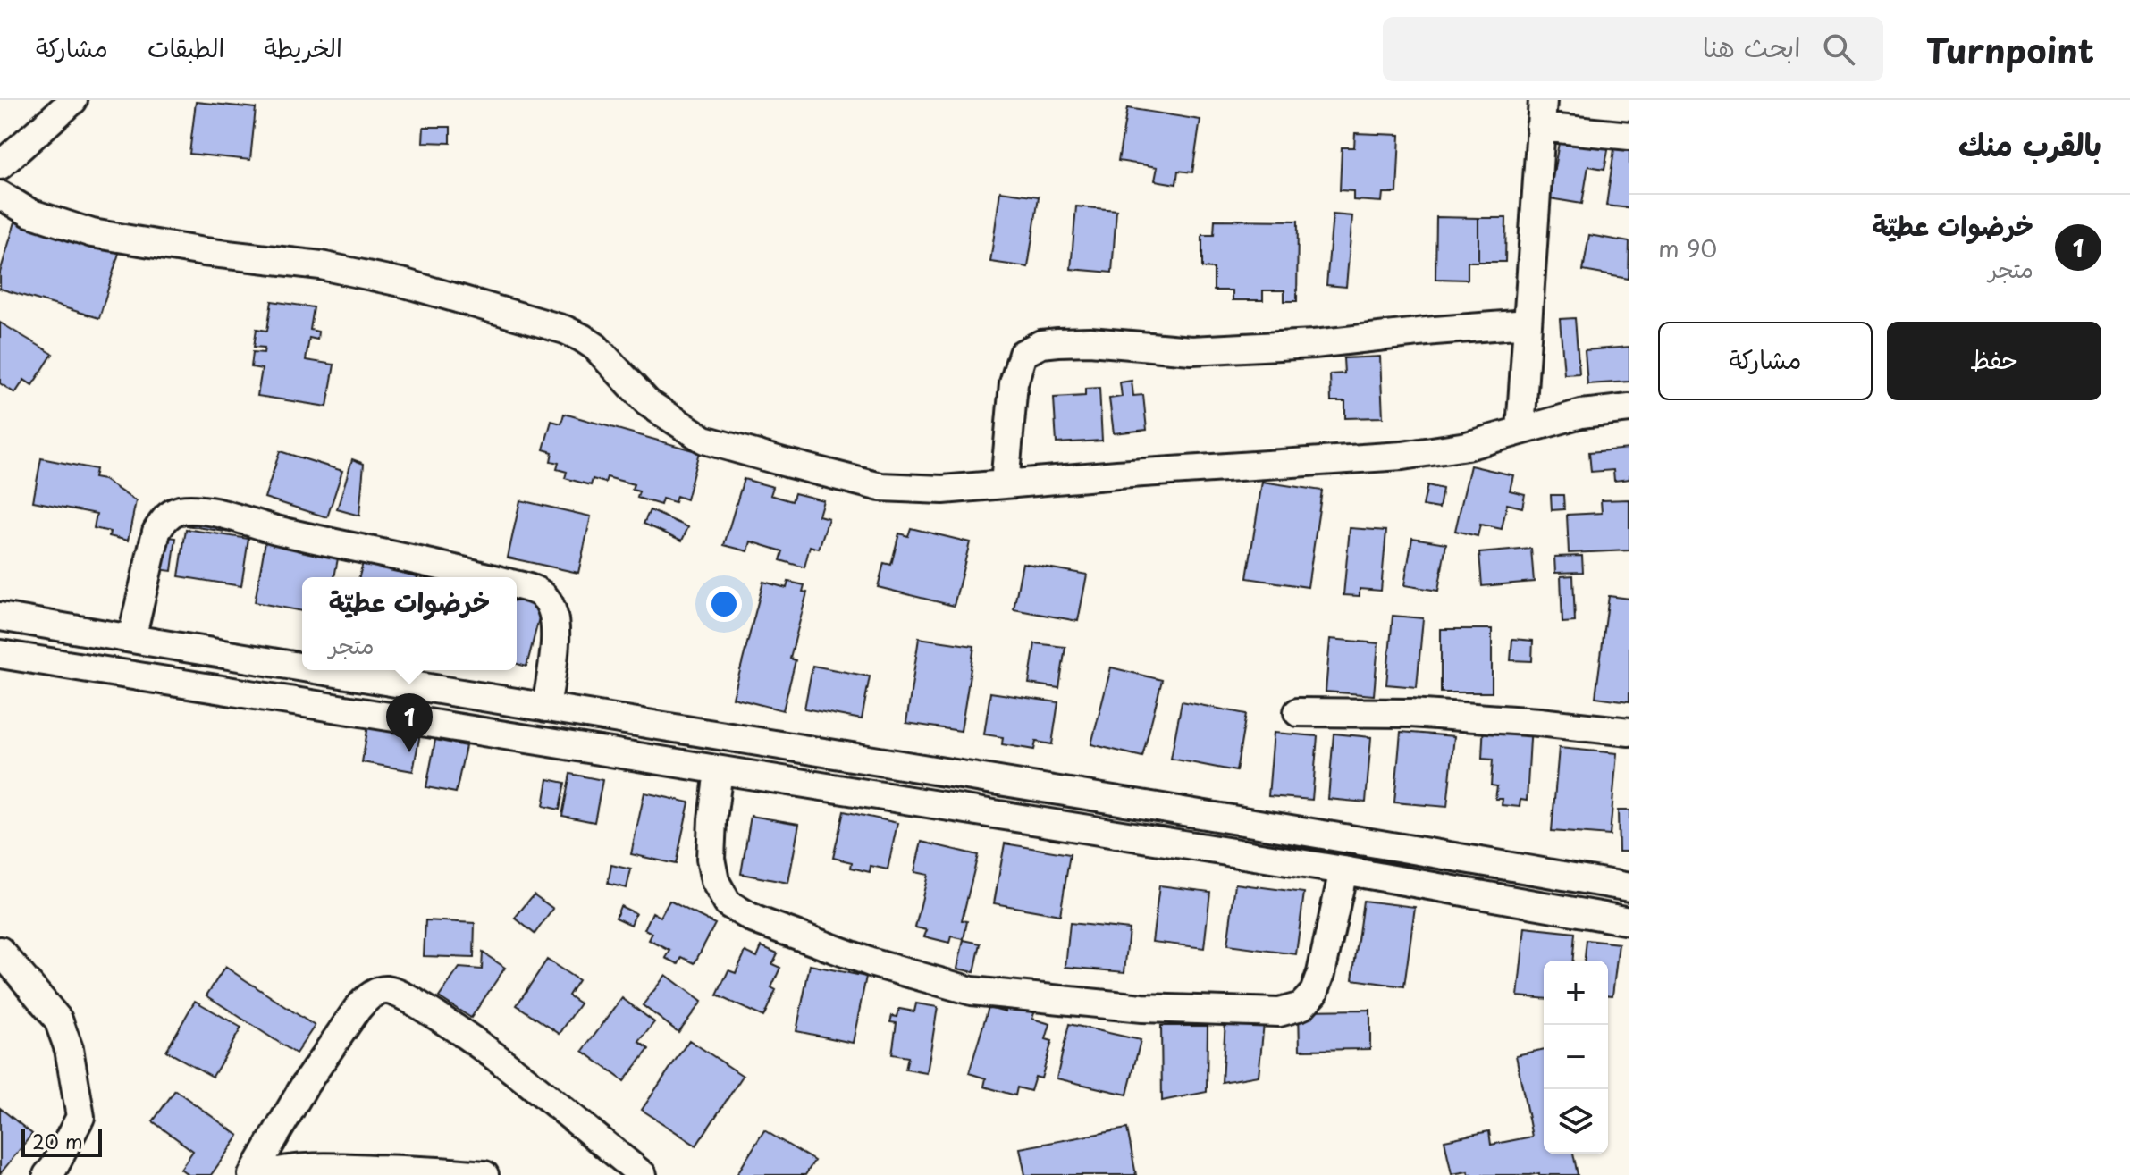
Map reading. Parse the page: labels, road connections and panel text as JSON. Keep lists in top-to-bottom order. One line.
{"scale_bar":"20 m","page":{"header":"Turnpoint","search":"ابحث هنا","nav":["الخريطة","الطبقات","مشاركة"],"heading":"بالقرب منك","list":[{"mark":"1","name":"خرضوات عطيّة","note":"متجر","value":"90 m"}],"buttons":["حفظ","مشاركة"],"popup":["خرضوات عطيّة","متجر"],"pins":"1","map_buttons":["+","−"],"scale":"20 m"}}
